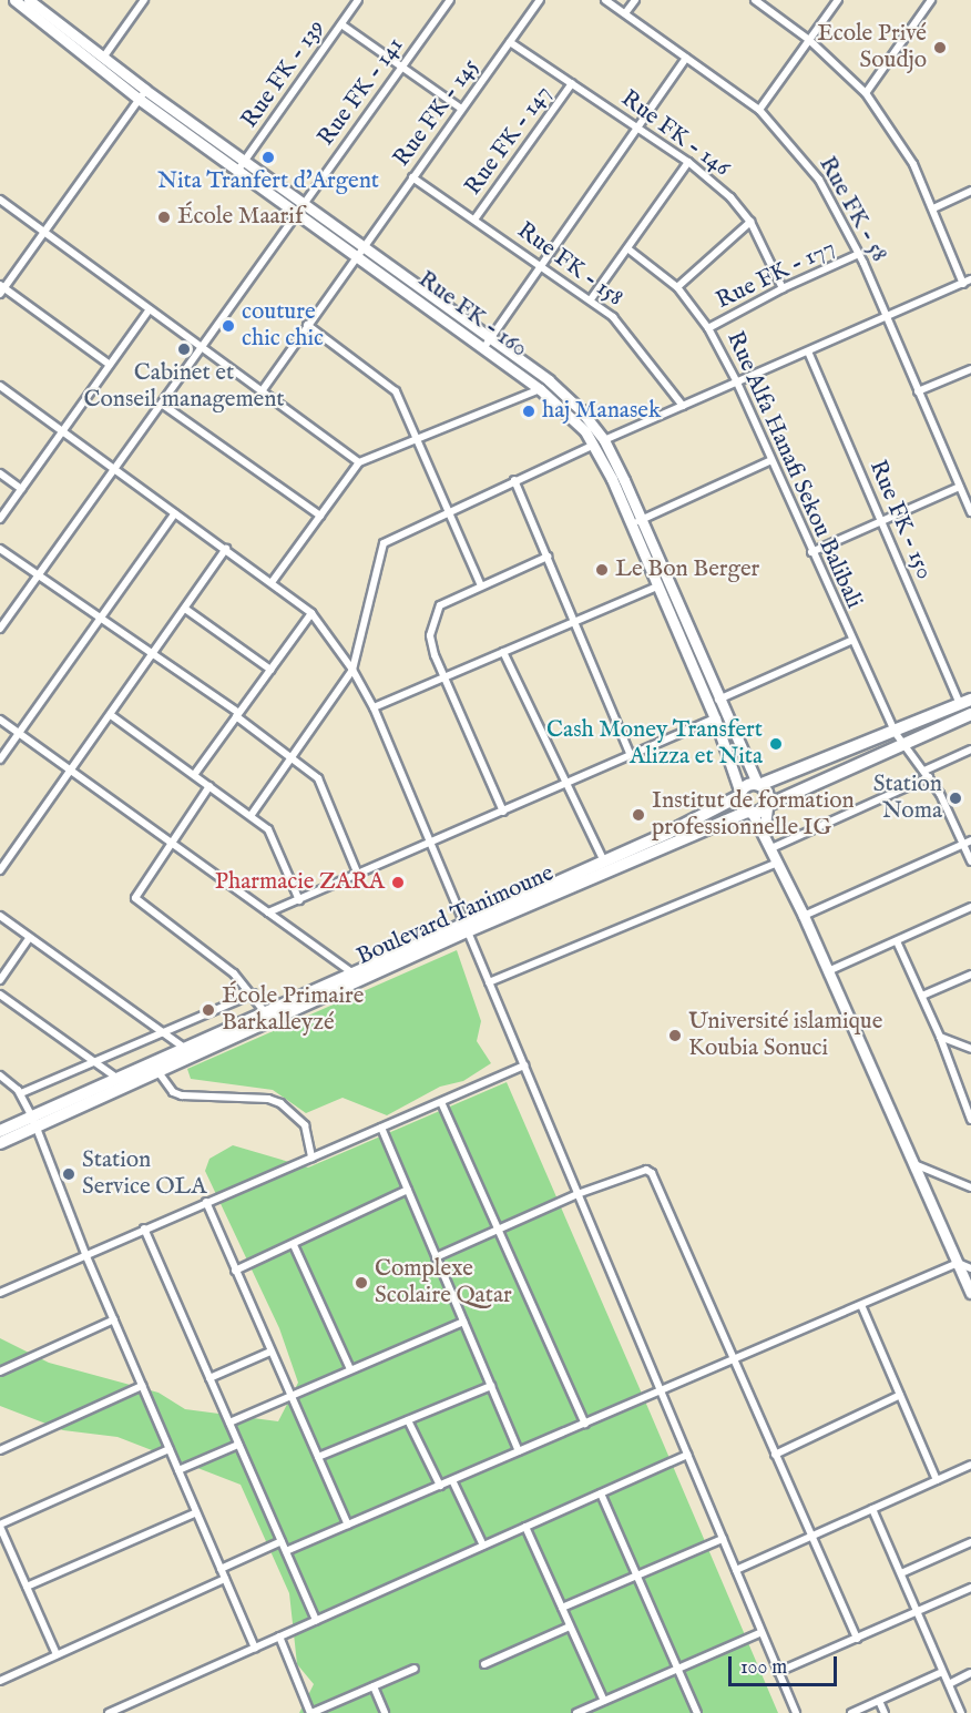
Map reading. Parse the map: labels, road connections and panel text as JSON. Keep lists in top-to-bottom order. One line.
{"streets":{"main road":["Rue FK - 160","Boulevard Tanimoune"],"street":["Rue FK - 139","Rue FK - 141","Rue FK - 145","Rue FK - 146","Rue FK - 147","Rue FK - 58","Rue FK - 158","Rue FK - 177","Rue Alfa Hanafi Sekou Balibali","Rue FK - 150"]},"crossings":[["Rue FK - 139","Rue FK - 160"],["Rue FK - 141","Rue FK - 160"],["Rue FK - 145","Rue FK - 146"],["Rue FK - 145","Rue FK - 158"],["Rue FK - 145","Rue FK - 160"],["Rue FK - 146","Rue FK - 147"],["Rue FK - 146","Rue FK - 177"],["Rue FK - 147","Rue FK - 158"],["Rue FK - 58","Rue FK - 177"],["Rue FK - 177","Rue Alfa Hanafi Sekou Balibali"],["Rue FK - 160","Boulevard Tanimoune"]],"places":["Ecole Privé Soudjo","Nita Tranfert d'Argent","École Maarif","couture chic chic","Cabinet et Conseil management","haj Manasek","Le Bon Berger","Cash Money Transfert Alizza et Nita","Station Noma","Institut de formation professionnelle IG","Pharmacie ZARA","École Primaire Barkalleyzé","Université islamique Koubia Sonuci","Station Service OLA","Complexe Scolaire Qatar"],"scale_bar":"100 m"}
